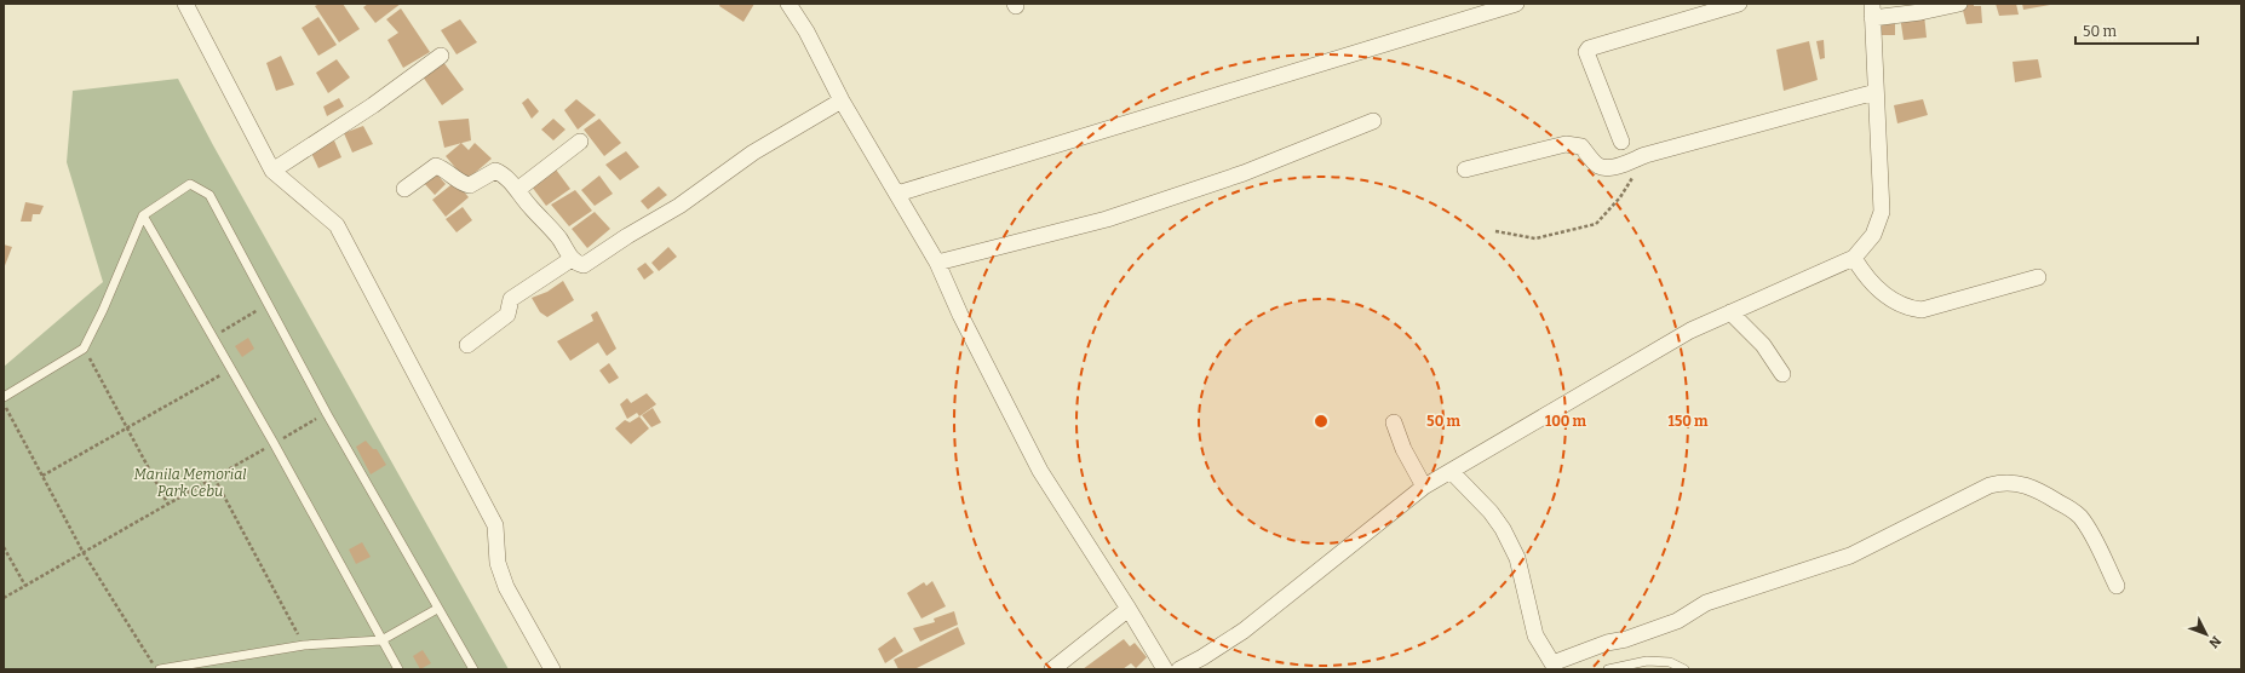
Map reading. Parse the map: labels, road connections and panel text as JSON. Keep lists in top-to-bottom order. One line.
{"parks":["Manila Memorial Park Cebu"],"scale_bar":"50 m","north":"bottom right","rings":["50 m","100 m","150 m"]}
